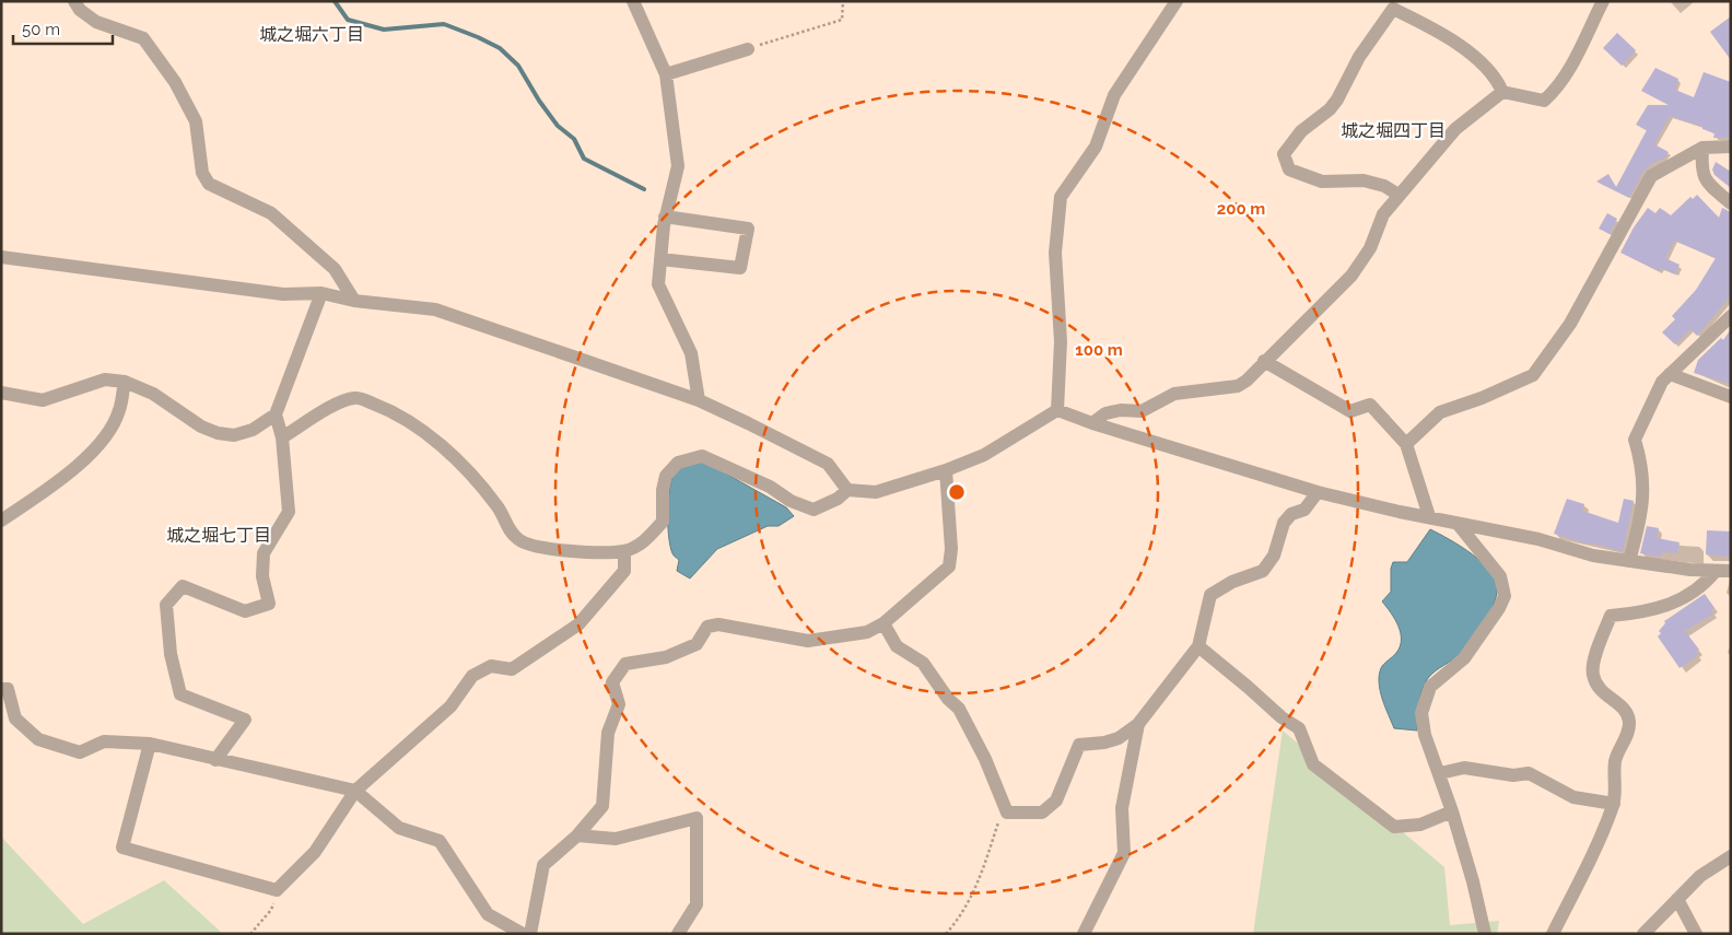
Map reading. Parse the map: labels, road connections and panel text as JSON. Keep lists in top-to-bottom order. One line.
{"districts":["城之堀六丁目","城之堀四丁目","城之堀七丁目"],"scale_bar":"50 m","rings":["200 m","100 m"]}
